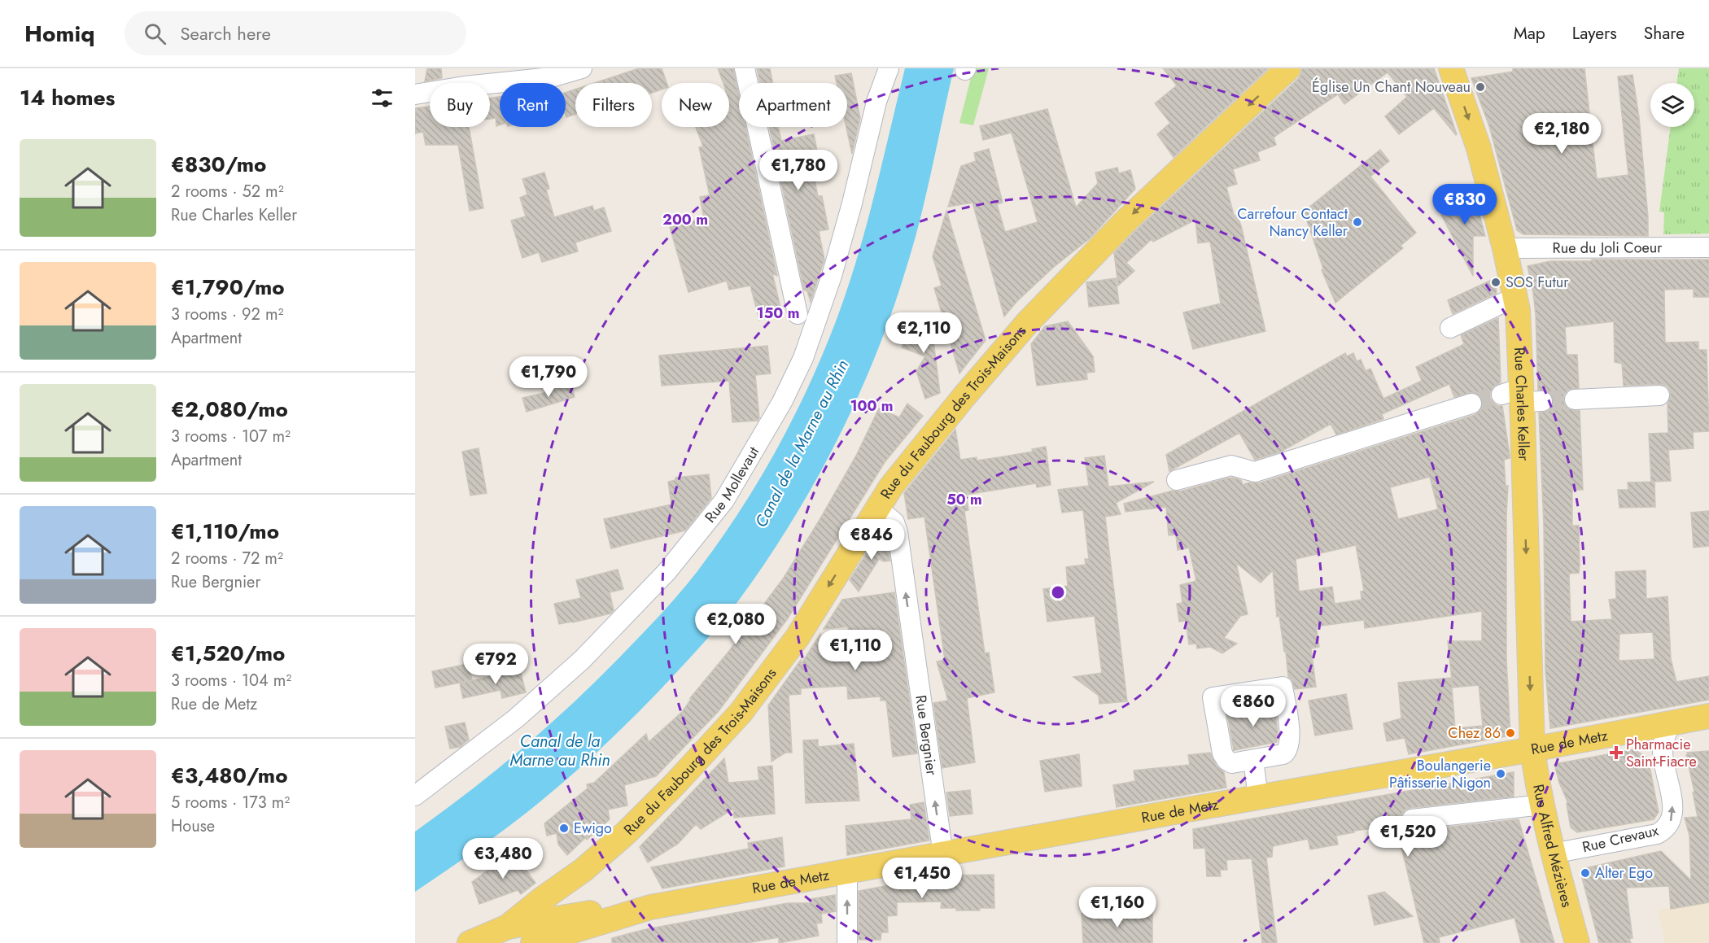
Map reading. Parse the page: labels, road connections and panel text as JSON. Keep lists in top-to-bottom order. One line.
{"streets":{"main road":["Rue Charles Keller","Rue du Faubourg des Trois-Maisons","Rue de Metz","Rue Alfred Mézières"],"street":["Rue du Joli Coeur","Rue Mollevaut","Rue Bergnier","Rue Crevaux"]},"crossings":[["Rue du Joli Coeur","Rue Charles Keller"],["Rue Charles Keller","Rue de Metz"],["Rue Charles Keller","Rue Alfred Mézières"],["Rue du Faubourg des Trois-Maisons","Rue Bergnier"],["Rue du Faubourg des Trois-Maisons","Rue de Metz"],["Rue Bergnier","Rue de Metz"],["Rue de Metz","Rue Crevaux"],["Rue de Metz","Rue Alfred Mézières"],["Rue Crevaux","Rue Alfred Mézières"]],"one_way":["Rue Charles Keller","Rue du Faubourg des Trois-Maisons","Rue Bergnier"],"water":["Canal de la Marne au Rhin"],"places":{"other":["Église Un Chant Nouveau","Carrefour Contact Nancy Keller","SOS Futur","Chez 86","Boulangerie Pâtisserie Nigon","Ewigo","Alter Ego"],"health":["Pharmacie Saint-Fiacre"]},"page":{"header":"Homiq","search":"Search here","nav":["Map","Layers","Share"],"heading":"14 homes","chip":["Buy","Rent","Filters","New","Apartment"],"price":["€2,180","€1,780","€830","€2,110","€1,790","€846","€2,080","€1,110","€792","€860","€1,520","€3,480","€1,450","€1,160"],"list":[{"name":"€830/mo","note":"2 rooms · 52 m² · Rue Charles Keller"},{"name":"€1,790/mo","note":"3 rooms · 92 m² · Apartment"},{"name":"€2,080/mo","note":"3 rooms · 107 m² · Apartment"},{"name":"€1,110/mo","note":"2 rooms · 72 m² · Rue Bergnier"},{"name":"€1,520/mo","note":"3 rooms · 104 m² · Rue de Metz"},{"name":"€3,480/mo","note":"5 rooms · 173 m² · House"}]},"rings":["200 m","150 m","100 m","50 m"]}
